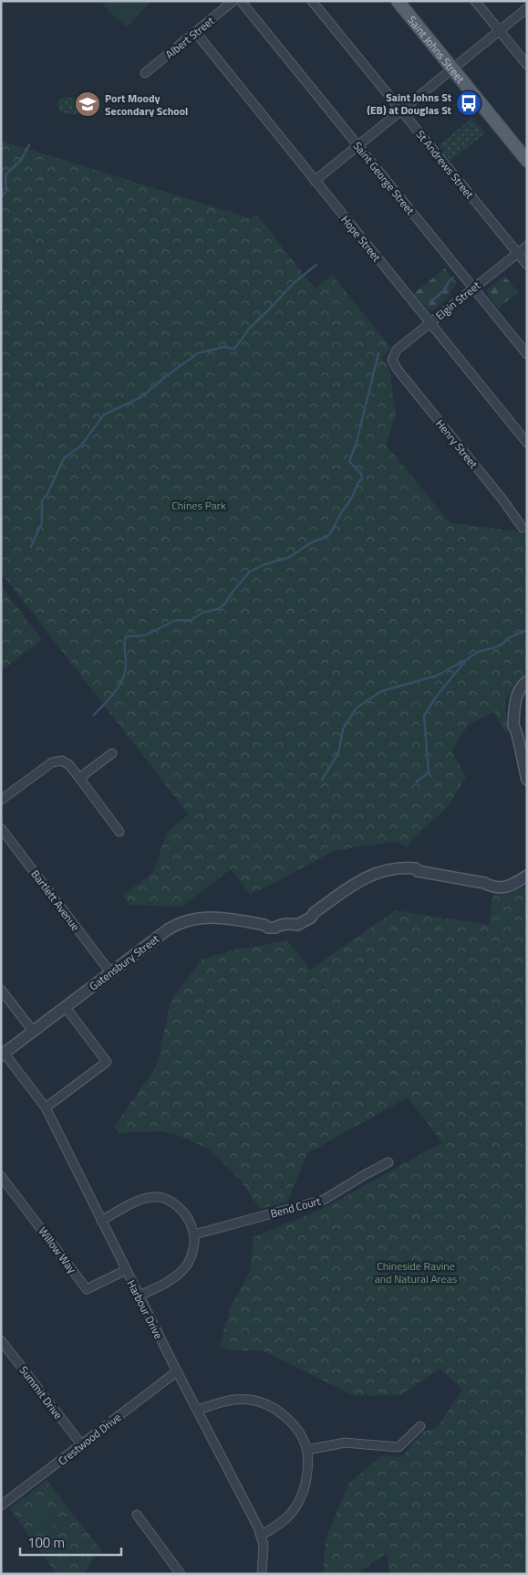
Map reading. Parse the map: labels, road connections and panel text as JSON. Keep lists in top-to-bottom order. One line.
{"streets":{"main road":["Saint Johns Street"],"street":["Albert Street","St Andrews Street","Saint George Street","Hope Street","Elgin Street","Henry Street","Bartlett Avenue","Gatensbury Street","Bend Court","Willow Way","Harbour Drive","Summit Drive","Crestwood Drive"]},"crossings":[["Albert Street","Hope Street"],["St Andrews Street","Elgin Street"],["Saint George Street","Elgin Street"],["Hope Street","Elgin Street"],["Elgin Street","Henry Street"],["Bartlett Avenue","Gatensbury Street"],["Gatensbury Street","Harbour Drive"],["Bend Court","Willow Way"],["Bend Court","Harbour Drive"],["Willow Way","Harbour Drive"],["Harbour Drive","Crestwood Drive"],["Summit Drive","Crestwood Drive"]],"parks":["Chines Park","Chineside Ravine and Natural Areas"],"places":{"bus stop":["Saint Johns St (EB) at Douglas St"],"school or university":["Port Moody Secondary School"]},"scale_bar":"100 m"}
